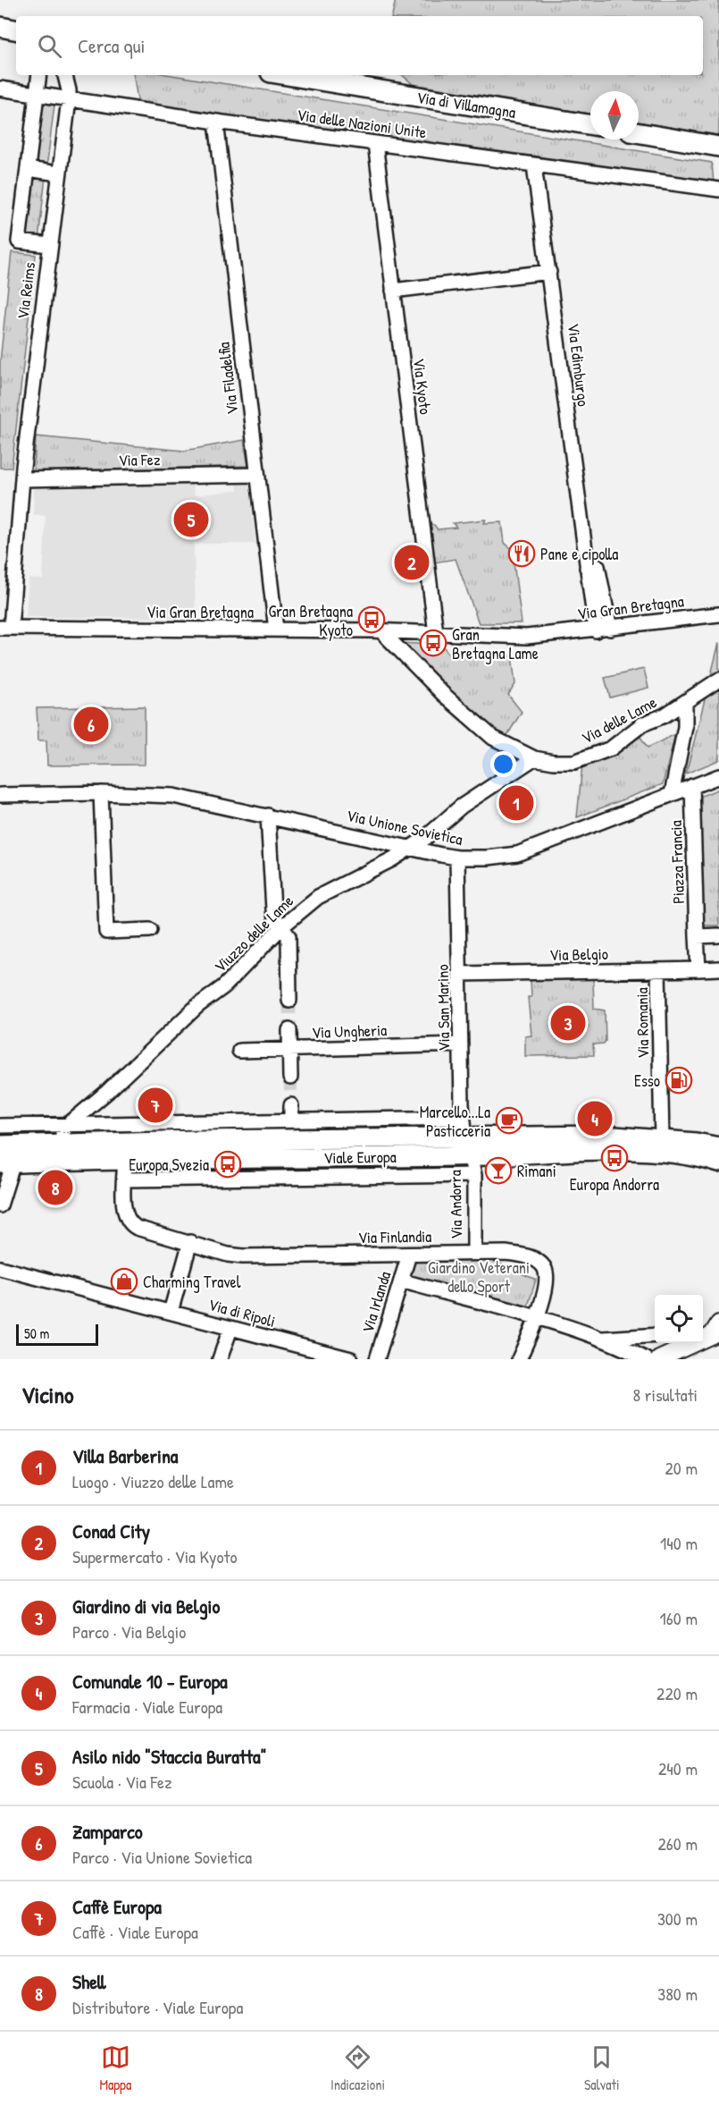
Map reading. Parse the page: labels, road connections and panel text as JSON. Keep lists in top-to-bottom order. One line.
{"streets":{"main road":["Via di Villamagna","Viale Europa"],"street":["Via delle Nazioni Unite","Via Reims","Via Edimburgo","Via Filadelfia","Via Kyoto","Via Fez","Via Gran Bretagna","Via delle Lame","Via Unione Sovietica","Piazza Francia","Viuzzo delle Lame","Via Belgio","Via San Marino","Via Romania","Via Ungheria","Via Andorra","Via Finlandia","Via Irlanda","Via di Ripoli"]},"crossings":[["Via delle Nazioni Unite","Via Reims"],["Via delle Nazioni Unite","Via Edimburgo"],["Via delle Nazioni Unite","Via Filadelfia"],["Via delle Nazioni Unite","Via Kyoto"],["Via Reims","Via Fez"],["Via Reims","Via Gran Bretagna"],["Via Edimburgo","Via Gran Bretagna"],["Via Filadelfia","Via Fez"],["Via Filadelfia","Via Gran Bretagna"],["Via Kyoto","Via Gran Bretagna"],["Via Gran Bretagna","Via delle Lame"],["Via delle Lame","Viuzzo delle Lame"],["Via Unione Sovietica","Piazza Francia"],["Via Unione Sovietica","Viuzzo delle Lame"],["Via Unione Sovietica","Via San Marino"],["Piazza Francia","Via Belgio"],["Via Belgio","Via San Marino"],["Via Belgio","Via Romania"],["Via San Marino","Via Ungheria"],["Via San Marino","Viale Europa"],["Via San Marino","Via Andorra"],["Via Romania","Viale Europa"],["Viale Europa","Via Andorra"],["Viale Europa","Via Finlandia"],["Via Andorra","Via Finlandia"],["Via Finlandia","Via Irlanda"]],"parks":["Giardino Veterani dello Sport"],"places":{"restaurant":["Pane e cipolla"],"bus stop":["Gran Bretagna Kyoto","Gran Bretagna Lame","Europa Andorra","Europa Svezia"],"fuel station":["Esso"],"cafe":["Marcello...La Pasticceria"],"bar":["Rimani"],"shop":["Charming Travel"]},"scale_bar":"50 m","north":"top","page":{"search":"Cerca qui","pins":["5","2","6","1","3","7","4","8"],"scale":"50 m","heading":["Vicino","8 risultati"],"list":[{"mark":"1","name":"Villa Barberina","note":"Luogo · Viuzzo delle Lame","value":"20 m"},{"mark":"2","name":"Conad City","note":"Supermercato · Via Kyoto","value":"140 m"},{"mark":"3","name":"Giardino di via Belgio","note":"Parco · Via Belgio","value":"160 m"},{"mark":"4","name":"Comunale 10 - Europa","note":"Farmacia · Viale Europa","value":"220 m"},{"mark":"5","name":"Asilo nido \"Staccia Buratta\"","note":"Scuola · Via Fez","value":"240 m"},{"mark":"6","name":"Zamparco","note":"Parco · Via Unione Sovietica","value":"260 m"},{"mark":"7","name":"Caffè Europa","note":"Caffè · Viale Europa","value":"300 m"},{"mark":"8","name":"Shell","note":"Distributore · Viale Europa","value":"380 m"}],"nav":["Mappa","Indicazioni","Salvati"]}}
